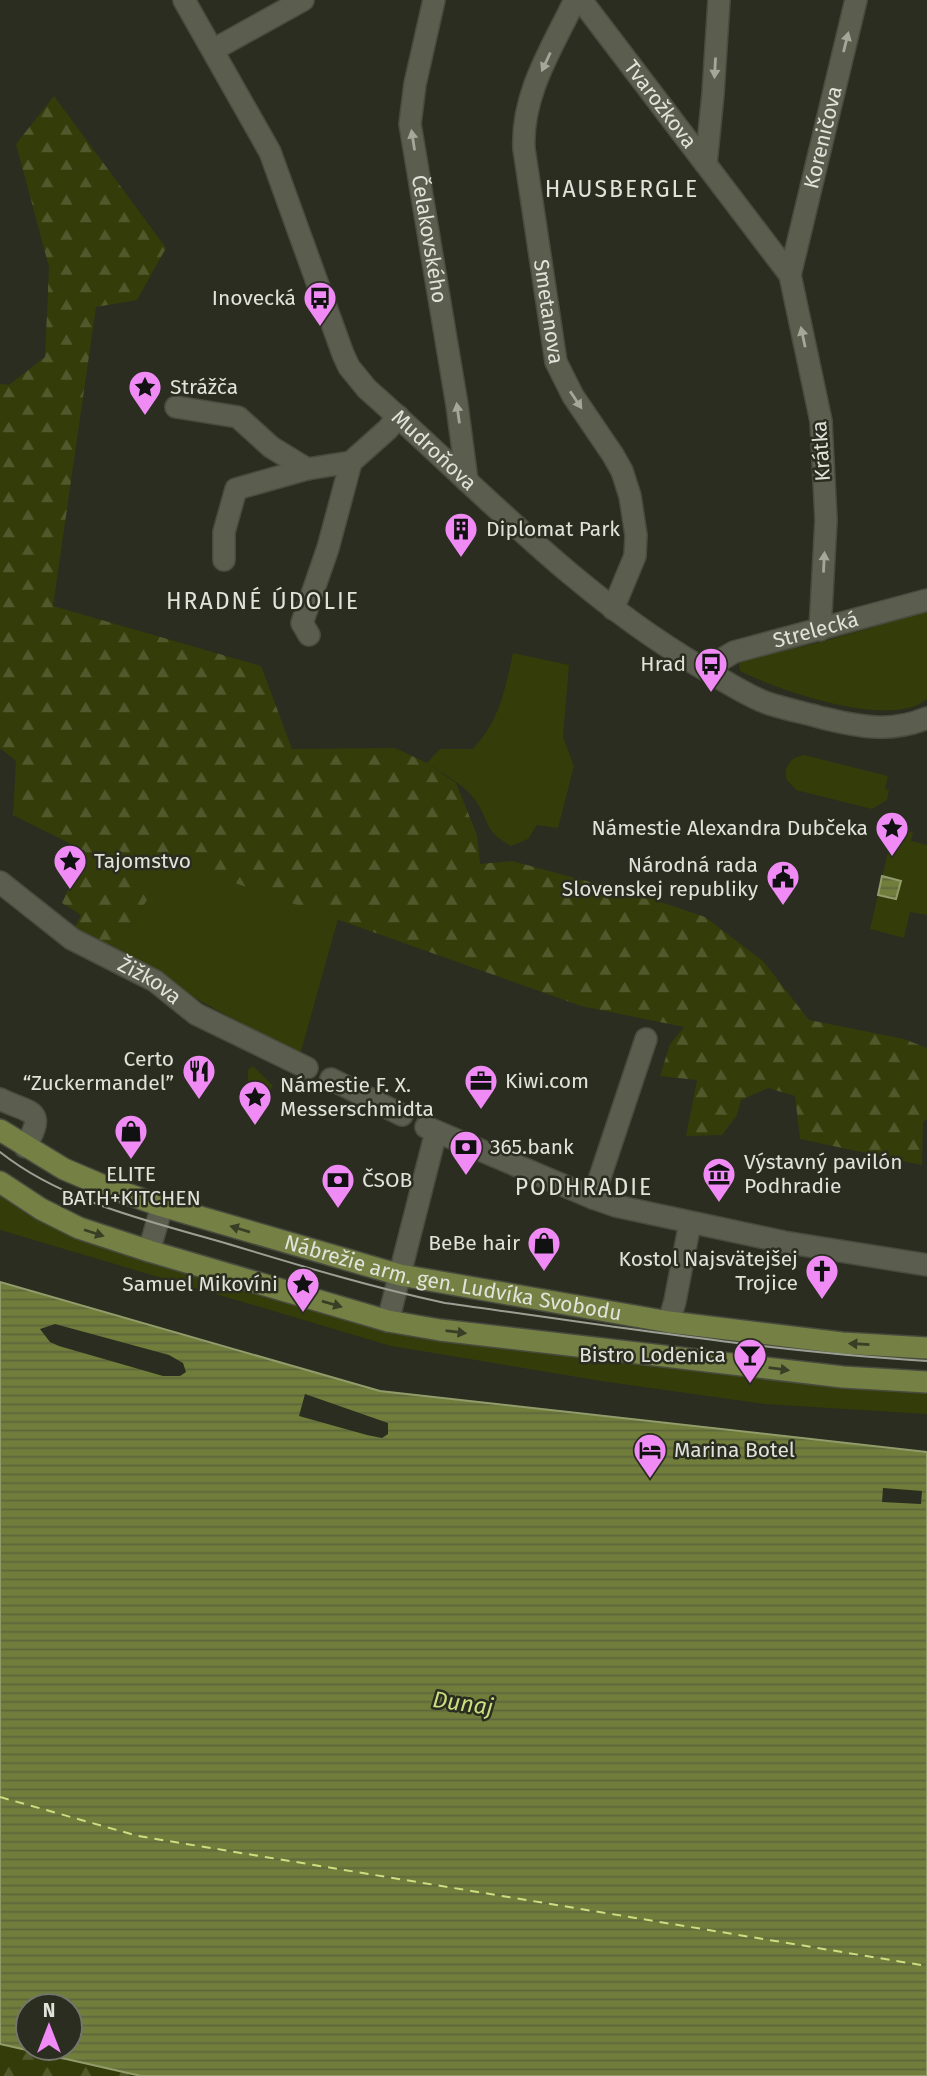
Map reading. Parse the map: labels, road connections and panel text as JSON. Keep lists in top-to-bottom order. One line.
{"streets":{"main road":["Nábrežie arm. gen. Ludvíka Svobodu"],"street":["Tvarožkova","Koreničova","Čelakovského","Smetanova","Mudroňova","Krátka","Strelecká","Žižkova"]},"crossings":[["Tvarožkova","Koreničova"],["Tvarožkova","Krátka"],["Koreničova","Krátka"],["Čelakovského","Mudroňova"],["Smetanova","Mudroňova"],["Mudroňova","Strelecká"],["Krátka","Strelecká"]],"one_way":["Čelakovského","Smetanova","Krátka"],"districts":["HAUSBERGLE","HRADNÉ ÚDOLIE","PODHRADIE"],"water":["Dunaj"],"places":{"bus stop":["Inovecká","Hrad"],"place":["Strážča","Námestie Alexandra Dubčeka","Tajomstvo","Námestie F. X. Messerschmidta","Samuel Mikovíni"],"building":["Diplomat Park"],"public building":["Národná rada Slovenskej republiky"],"restaurant":["Certo “Zuckermandel”"],"office":["Kiwi.com"],"shop":["ELITE BATH+KITCHEN","BeBe hair"],"bank":["365.bank","ČSOB"],"museum":["Výstavný pavilón Podhradie"],"church":["Kostol Najsvätejšej Trojice"],"bar":["Bistro Lodenica"],"hotel":["Marina Botel"]},"north":"top"}
